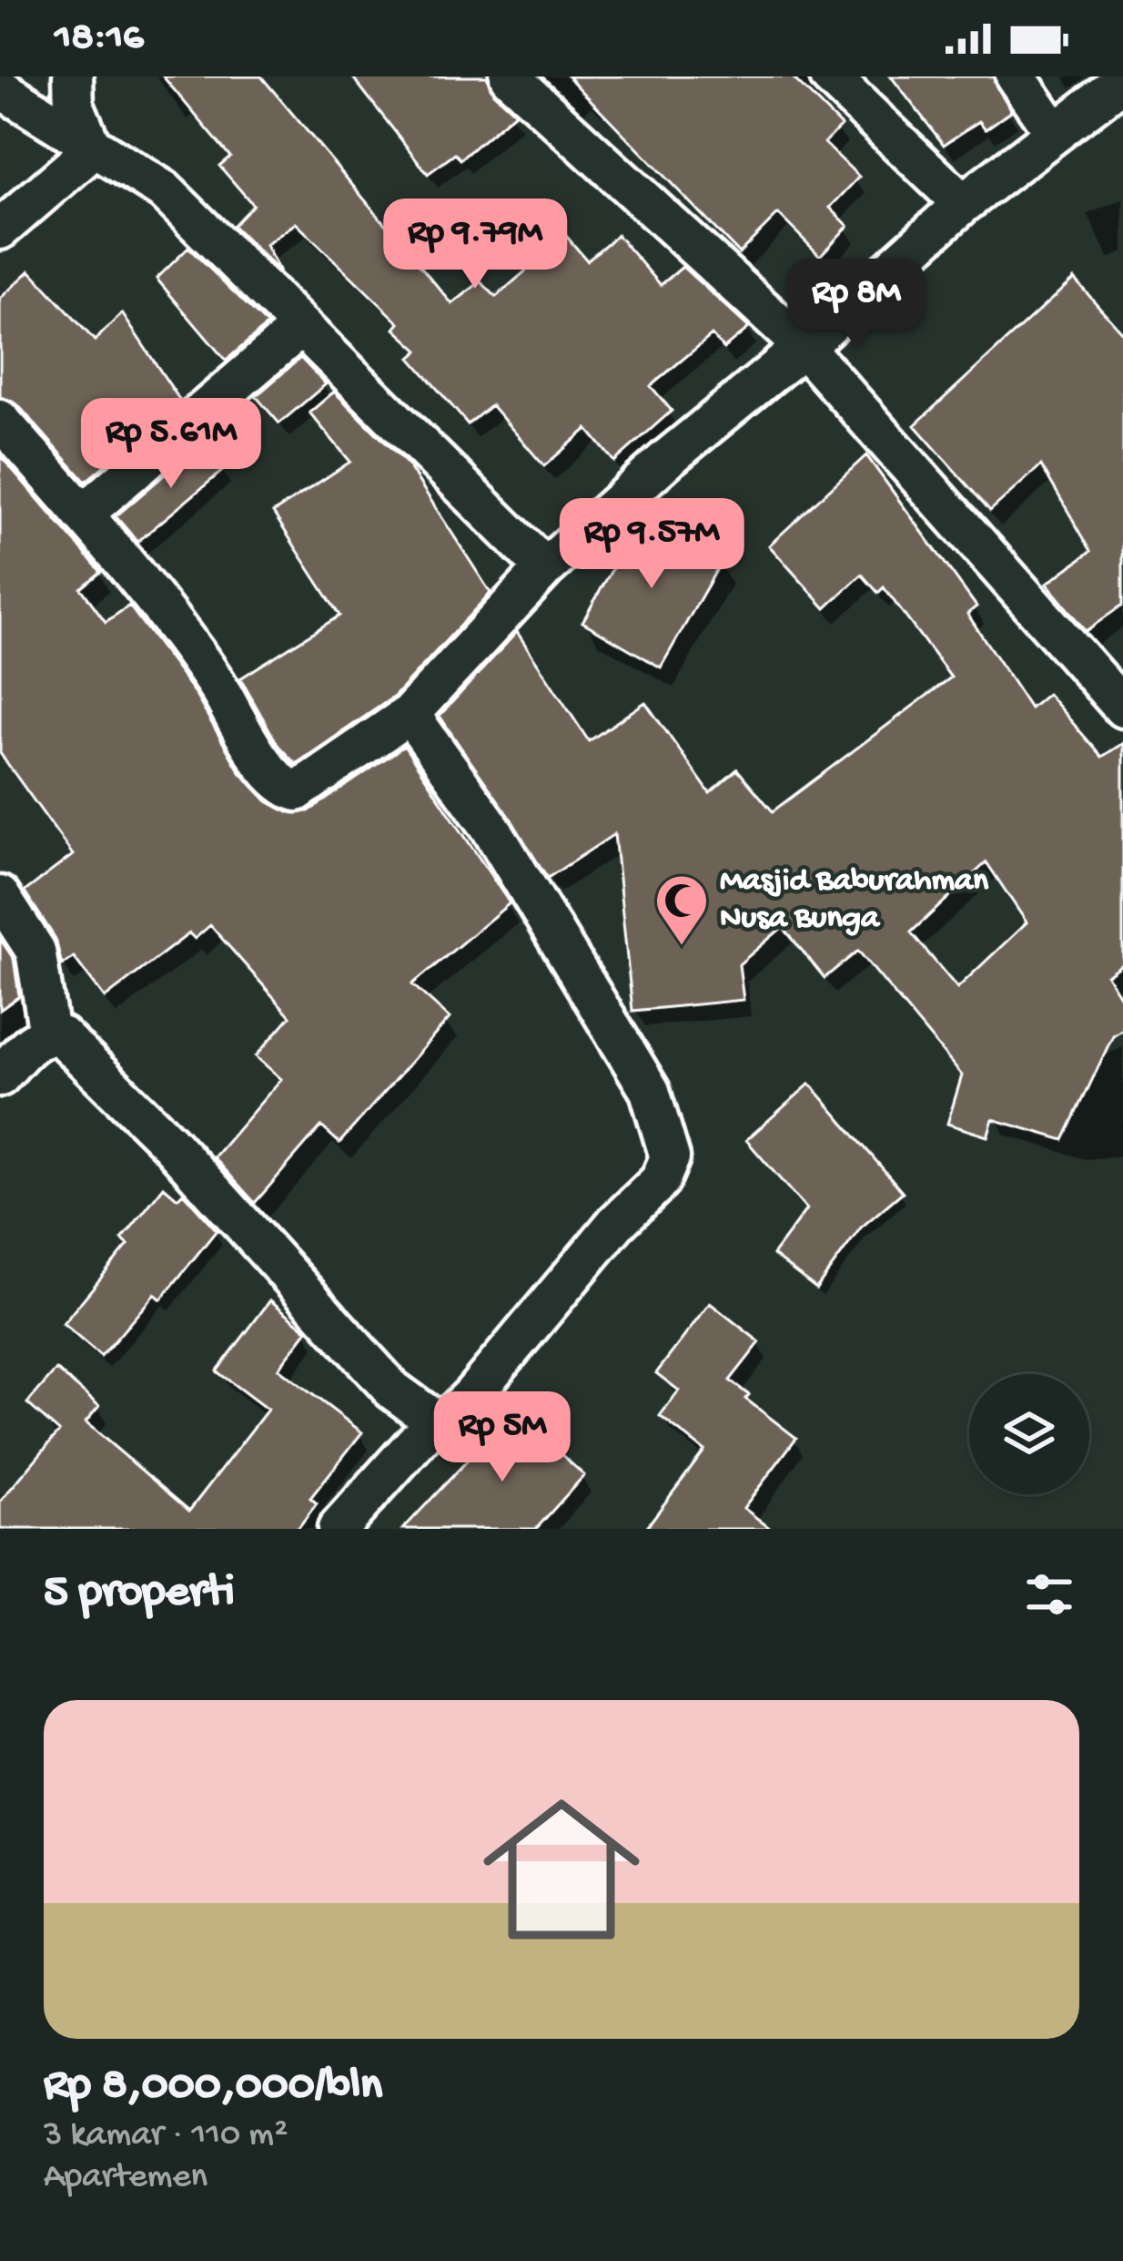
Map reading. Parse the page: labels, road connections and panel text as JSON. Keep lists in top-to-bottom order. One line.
{"places":{"mosque":["Masjid Baburahman Nusa Bunga"]},"page":{"status":"18:16","price":["Rp 9.79M","Rp 8M","Rp 5.61M","Rp 9.57M","Rp 5M"],"heading":"5 properti","list":[{"name":"Rp 8,000,000/bln","note":"3 kamar · 110 m² · Apartemen"}]}}
